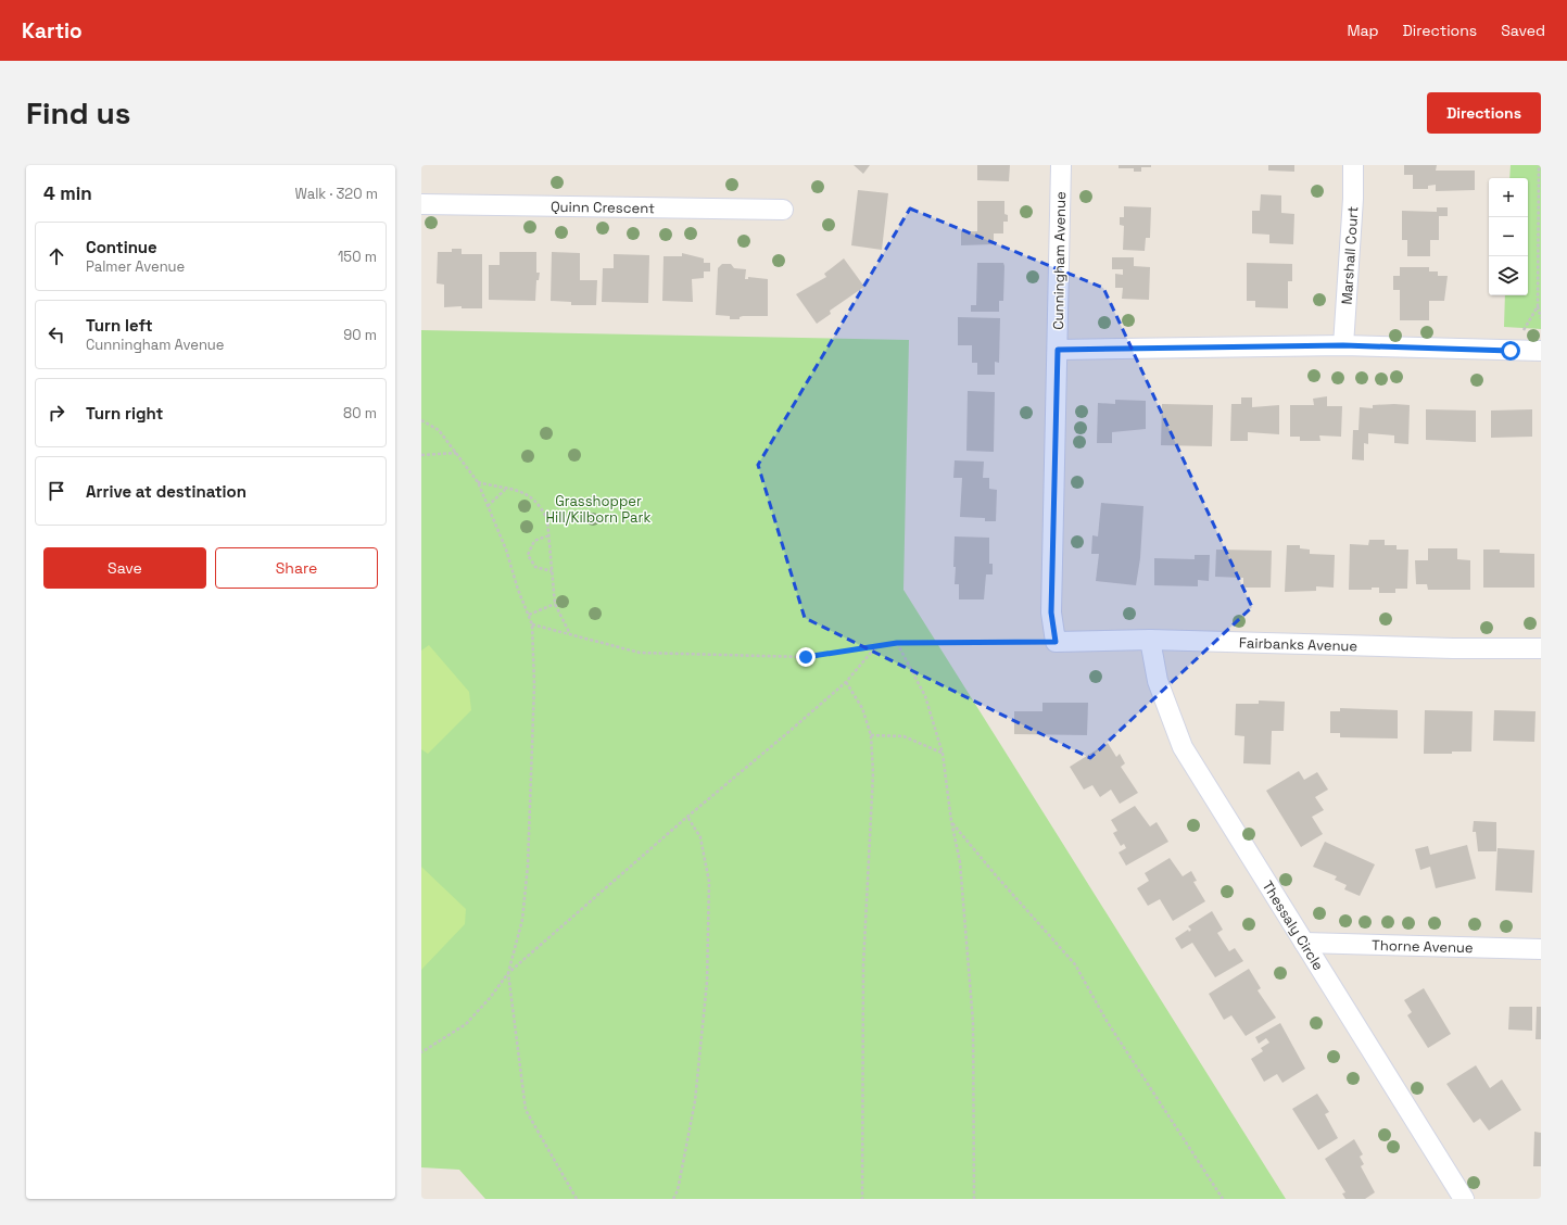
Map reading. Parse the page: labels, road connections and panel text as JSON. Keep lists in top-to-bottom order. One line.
{"streets":{"street":["Quinn Crescent","Marshall Court","Cunningham Avenue","Fairbanks Avenue","Thessaly Circle","Thorne Avenue"]},"crossings":[["Cunningham Avenue","Fairbanks Avenue"],["Fairbanks Avenue","Thessaly Circle"],["Thessaly Circle","Thorne Avenue"]],"parks":["Grasshopper Hill/Kilborn Park"],"page":{"header":"Kartio","nav":["Map","Directions","Saved"],"buttons":["Directions",["Save","Share"]],"title":"Find us","heading":["4 min","Walk · 320 m"],"map_buttons":["+","−"],"list":[["Continue","Palmer Avenue","150 m"],["Turn left","Cunningham Avenue","90 m"],["Turn right","80 m"],"Arrive at destination"]}}
